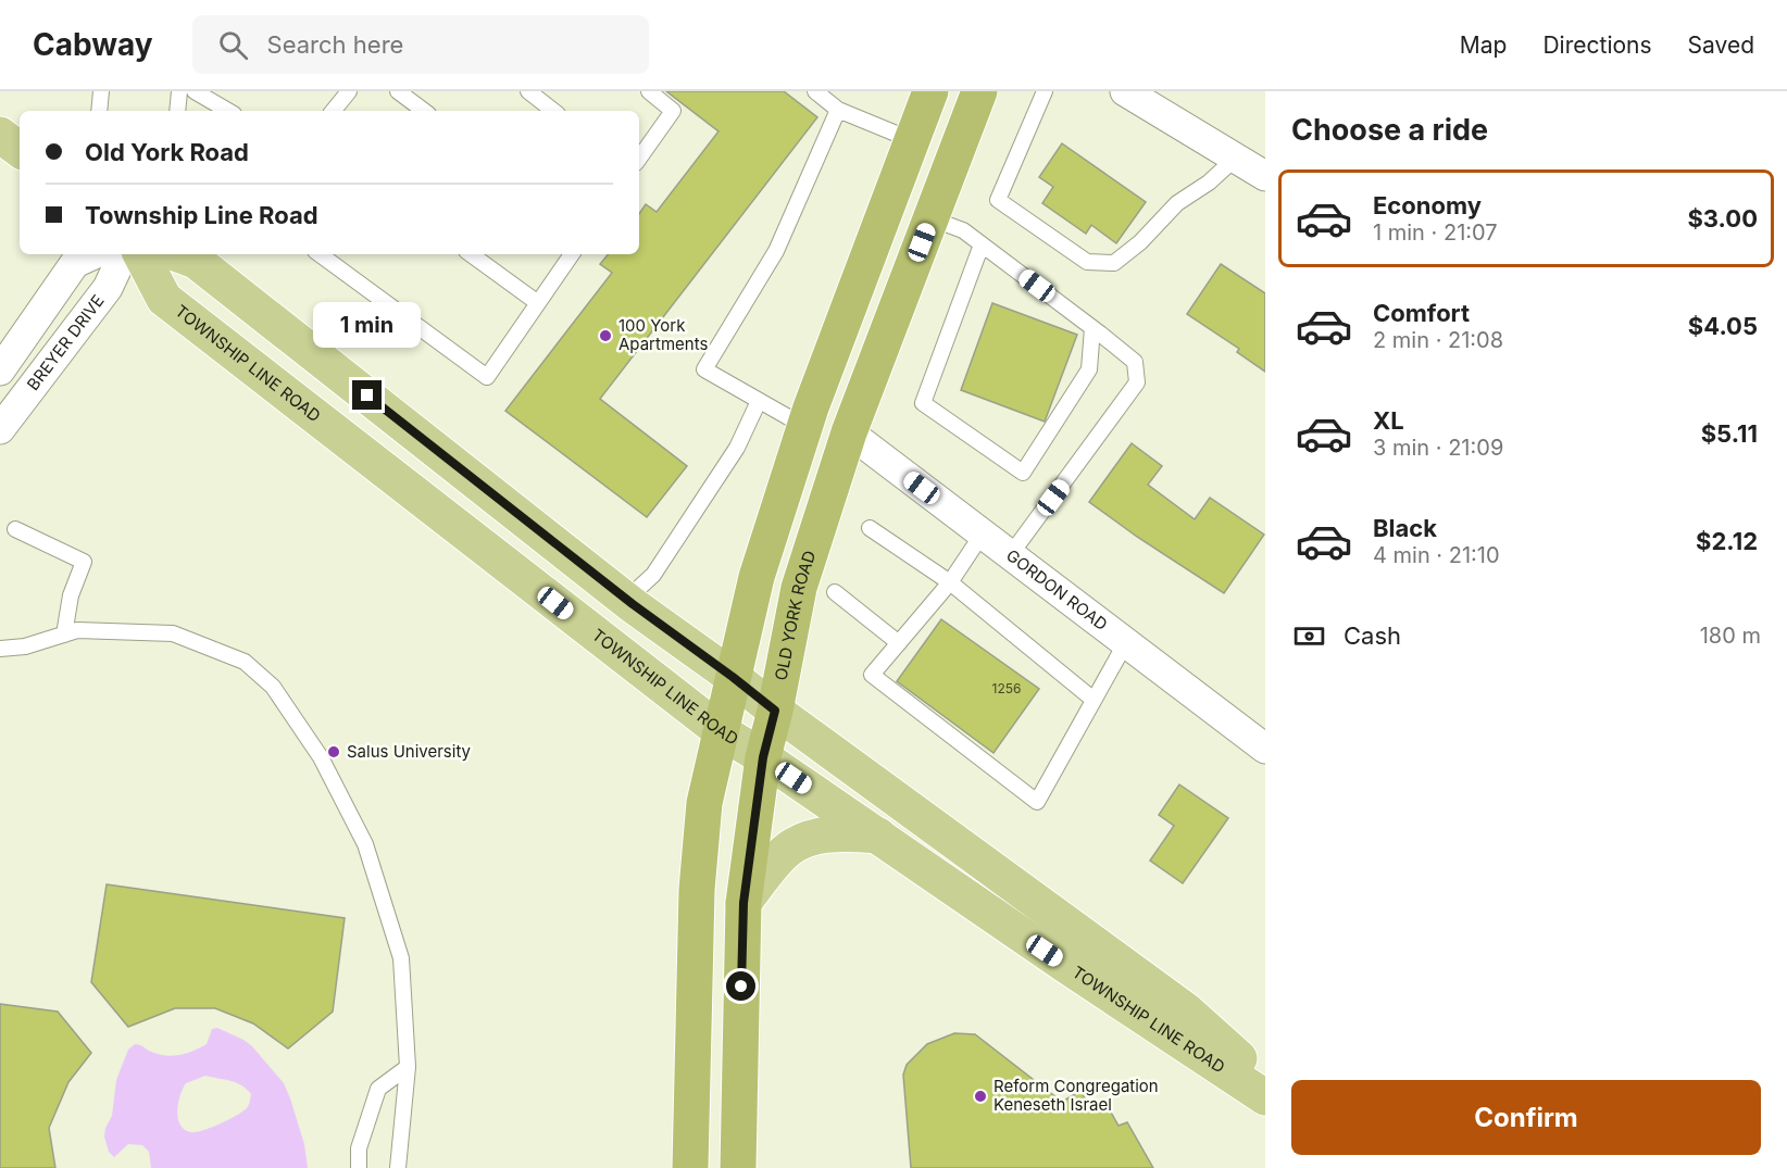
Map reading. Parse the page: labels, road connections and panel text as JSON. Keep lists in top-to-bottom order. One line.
{"streets":{"highway":["OLD YORK ROAD"],"main road":["TOWNSHIP LINE ROAD"],"street":["BREYER DRIVE","GORDON ROAD"]},"crossings":[["TOWNSHIP LINE ROAD","OLD YORK ROAD"],["GORDON ROAD","OLD YORK ROAD"]],"places":["100 York Apartments","Salus University","Reform Congregation Keneseth Israel"],"house_numbers":["1256"],"page":{"header":"Cabway","search":"Search here","nav":["Map","Directions","Saved"],"heading":"Choose a ride","banner":["Old York Road","Township Line Road"],"list":[{"name":"Economy","note":"1 min · 21:07","value":"$3.00"},{"name":"Comfort","note":"2 min · 21:08","value":"$4.05"},{"name":"XL","note":"3 min · 21:09","value":"$5.11"},{"name":"Black","note":"4 min · 21:10","value":"$2.12"}],"bubble":"1 min","pay":["Cash","180 m"],"buttons":"Confirm"}}
